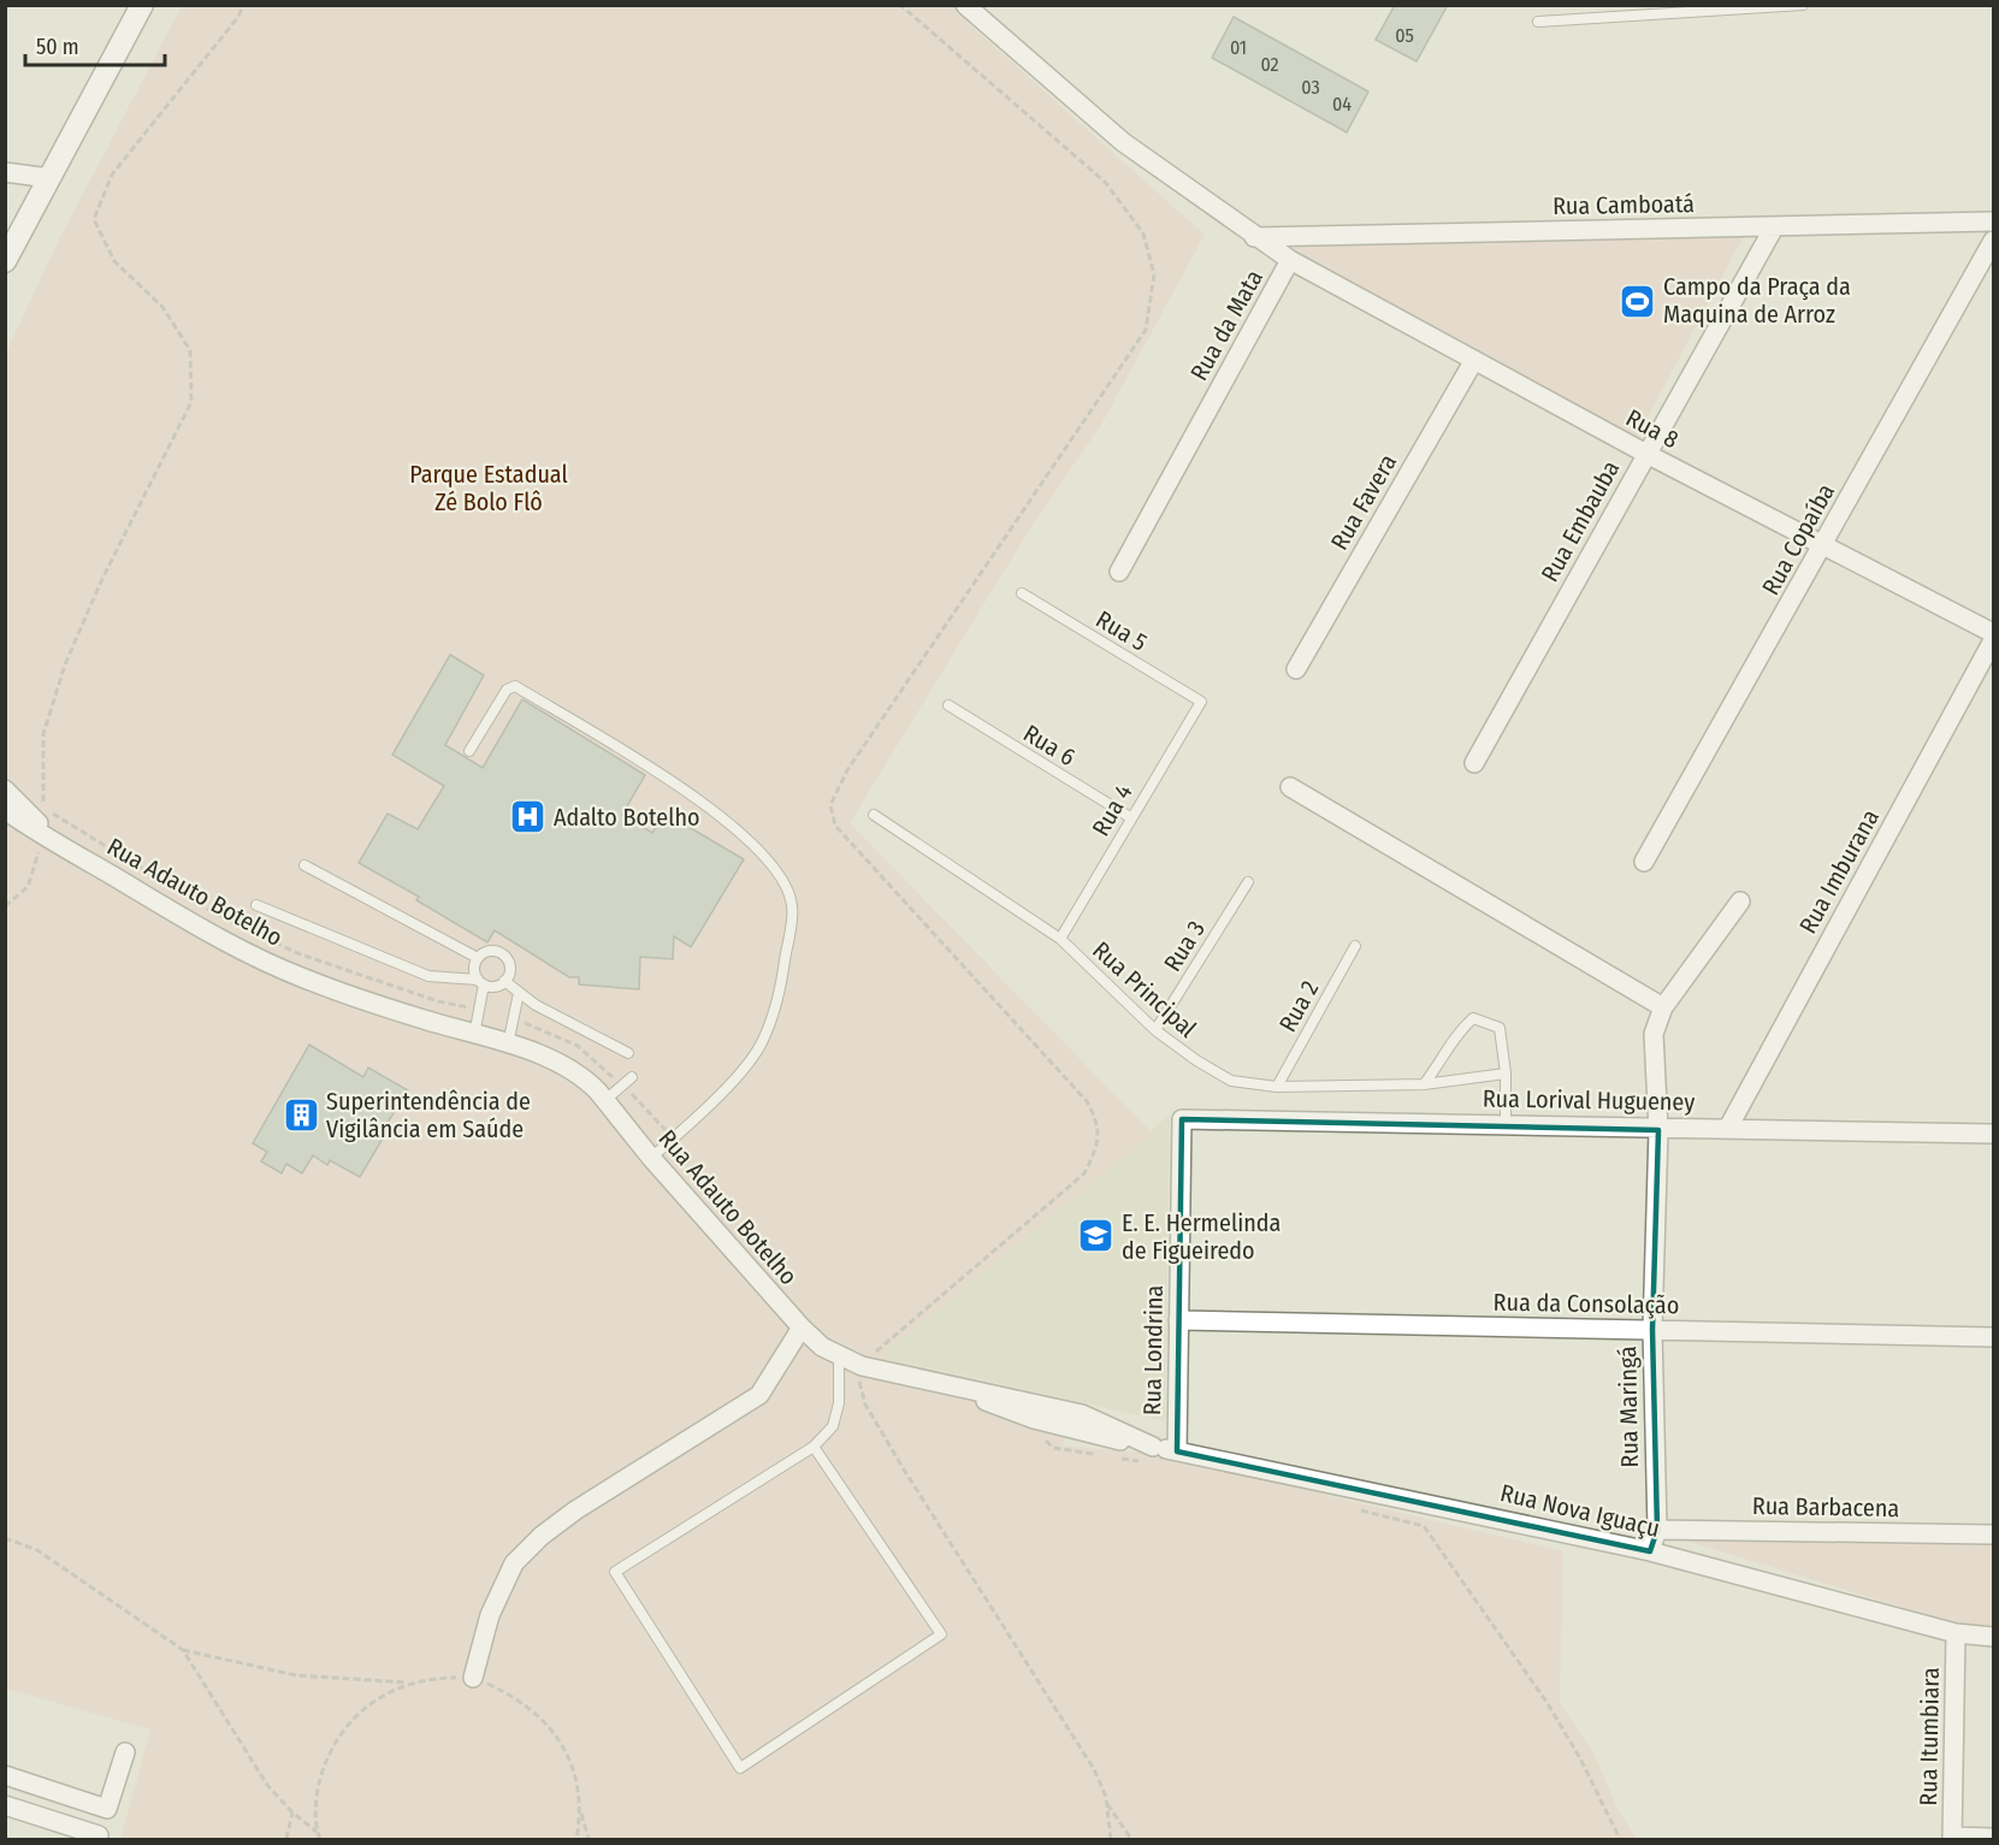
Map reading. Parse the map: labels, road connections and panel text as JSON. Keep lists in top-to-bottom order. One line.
{"streets":{"street":["Rua Camboatá","Rua da Mata","Rua 8","Rua Favera","Rua Embauba","Rua Copaíba","Rua Imburana","Rua Adauto Botelho","Rua Lorival Hugueney","Rua da Consolação","Rua Londrina","Rua Maringá","Rua Barbacena","Rua Nova Iguaçu","Rua Itumbiara"],"lane":["Rua 5","Rua 6","Rua 4","Rua 3","Rua Principal","Rua 2"]},"crossings":[["Rua Camboatá","Rua da Mata"],["Rua Camboatá","Rua Embauba"],["Rua da Mata","Rua 8"],["Rua 8","Rua Favera"],["Rua 8","Rua Embauba"],["Rua 8","Rua Copaíba"],["Rua 5","Rua 4"],["Rua 6","Rua 4"],["Rua 4","Rua Principal"],["Rua Imburana","Rua Lorival Hugueney"],["Rua Adauto Botelho","Rua Nova Iguaçu"],["Rua 3","Rua Principal"],["Rua Principal","Rua 2"],["Rua Lorival Hugueney","Rua Londrina"],["Rua Lorival Hugueney","Rua Maringá"],["Rua da Consolação","Rua Londrina"],["Rua da Consolação","Rua Maringá"],["Rua Londrina","Rua Nova Iguaçu"],["Rua Maringá","Rua Barbacena"],["Rua Maringá","Rua Nova Iguaçu"],["Rua Nova Iguaçu","Rua Itumbiara"]],"parks":["Parque Estadual Zé Bolo Flô"],"places":{"sports":["Campo da Praça da Maquina de Arroz"],"hospital":["Adalto Botelho"],"building":["Superintendência de Vigilância em Saúde"],"school or university":["E. E. Hermelinda de Figueiredo"]},"house_numbers":["05","01","02","03","04"],"scale_bar":"50 m"}
